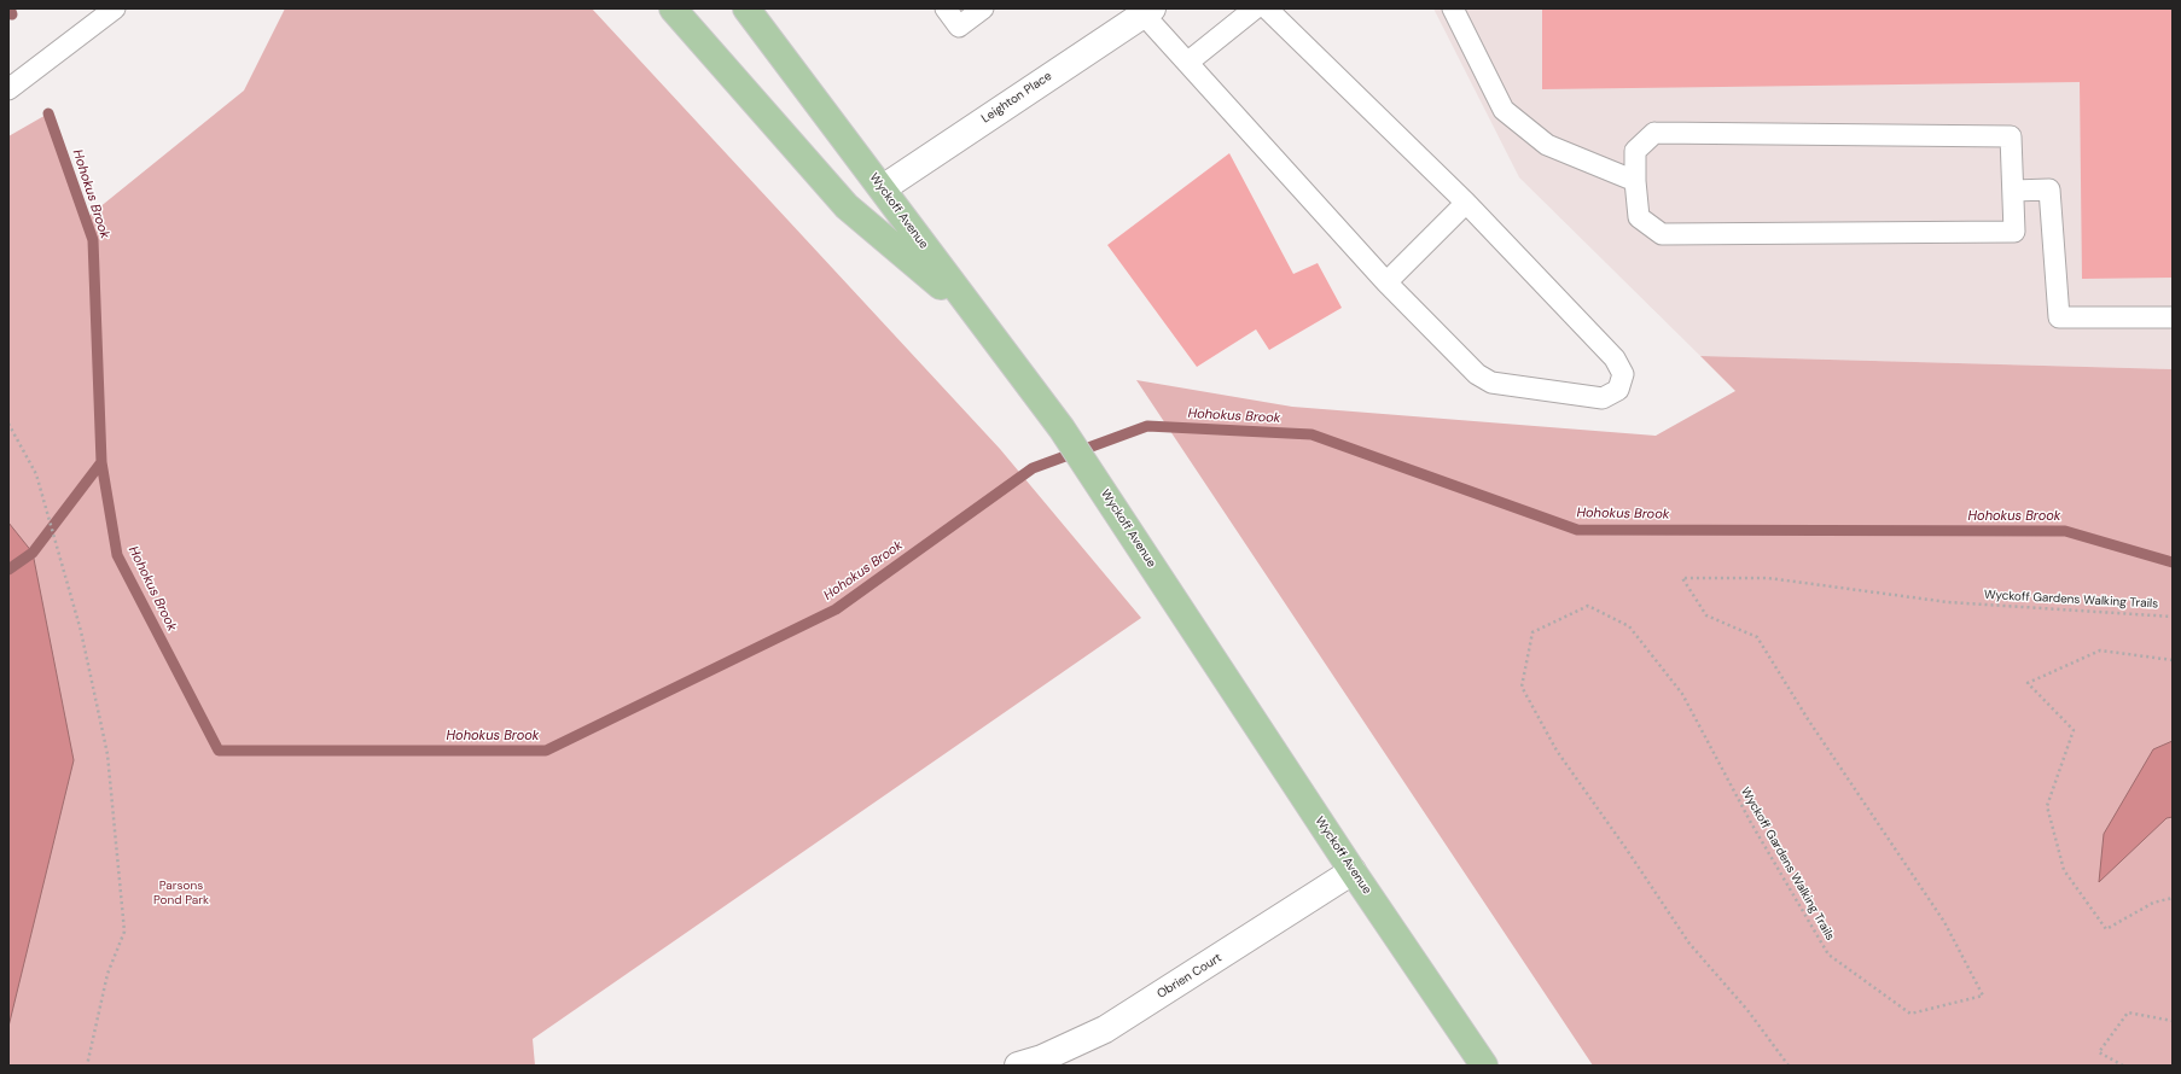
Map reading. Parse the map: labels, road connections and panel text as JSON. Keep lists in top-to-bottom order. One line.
{"streets":{"main road":["Wyckoff Avenue"],"street":["Leighton Place","Obrien Court"],"path":["Wyckoff Gardens Walking Trails"]},"crossings":[["Leighton Place","Wyckoff Avenue"],["Wyckoff Avenue","Obrien Court"]],"water":["Hohokus Brook"],"parks":["Parsons Pond Park"]}
